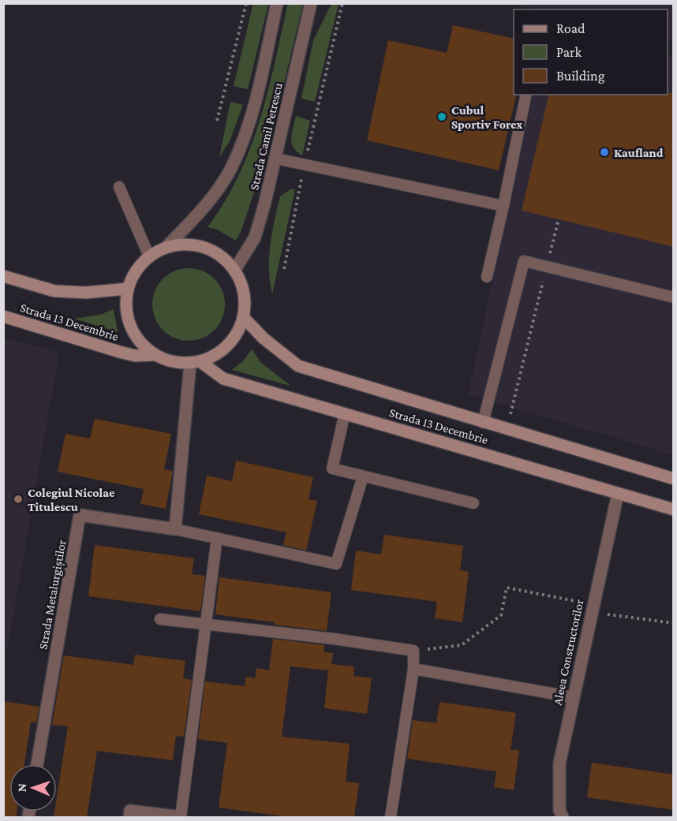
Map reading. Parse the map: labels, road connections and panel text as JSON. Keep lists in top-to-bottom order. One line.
{"streets":{"main road":["Strada 13 Decembrie"],"street":["Strada Camil Petrescu","Strada Metalurgiștilor","Aleea Constructorilor"]},"crossings":[["Strada Camil Petrescu","Strada 13 Decembrie"],["Strada 13 Decembrie","Aleea Constructorilor"]],"places":["Cubul Sportiv Forex","Kaufland","Colegiul Nicolae Titulescu"],"legend":["Road","Park","Building"],"north":"left"}
